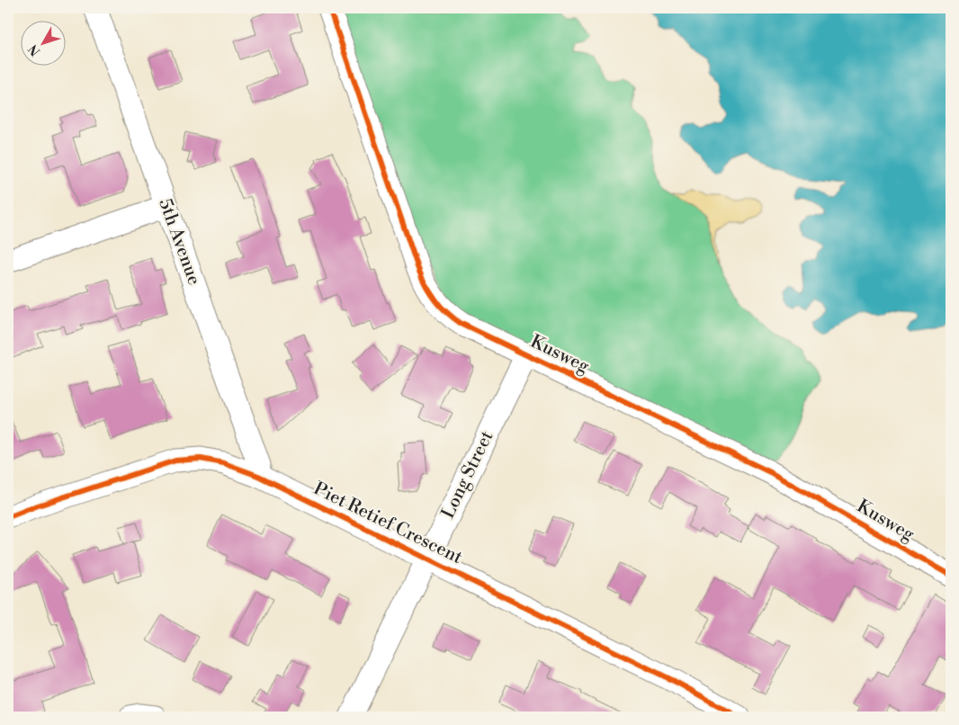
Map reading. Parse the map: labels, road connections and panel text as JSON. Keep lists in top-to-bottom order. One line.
{"streets":{"street":["5th Avenue","Kusweg","Long Street","Piet Retief Crescent"]},"crossings":[["5th Avenue","Piet Retief Crescent"],["Kusweg","Long Street"],["Long Street","Piet Retief Crescent"]],"north":"bottom left"}
